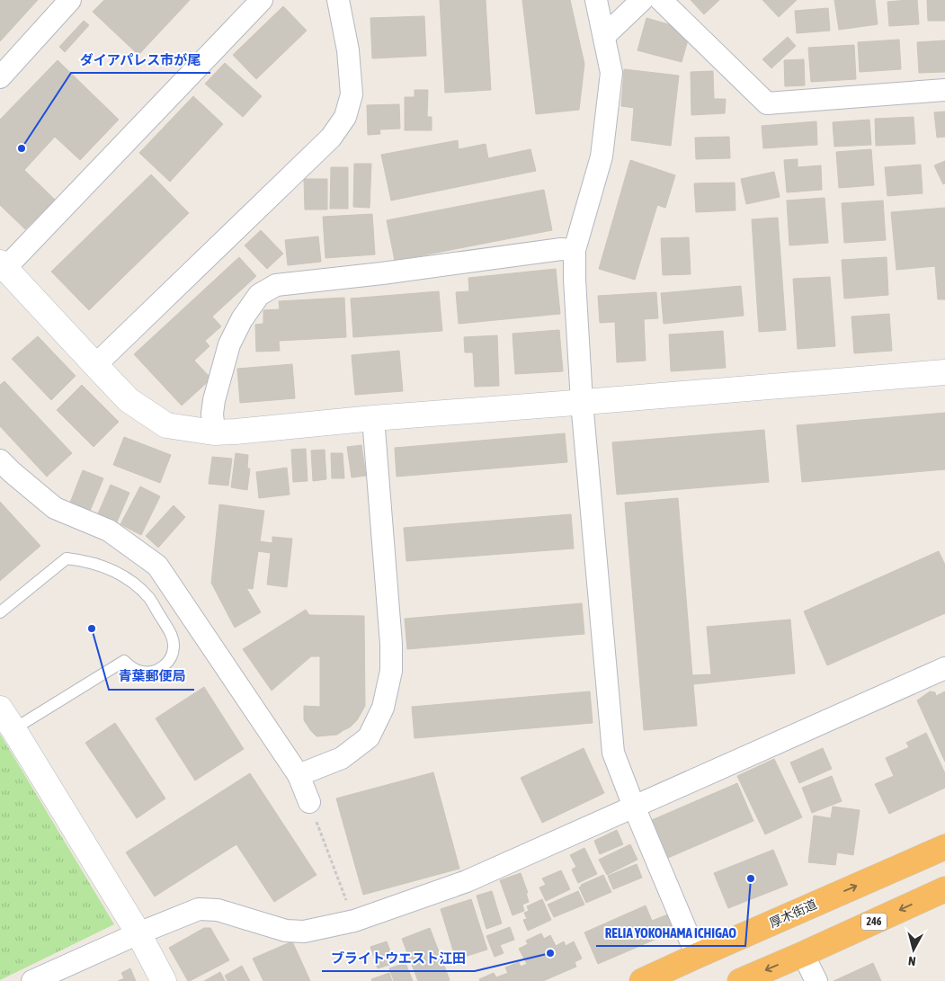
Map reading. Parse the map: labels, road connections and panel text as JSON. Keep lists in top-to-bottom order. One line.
{"streets":{"highway":["厚木街道","246"]},"places":["ダイアパレス市が尾","青葉郵便局","RELIA YOKOHAMA ICHIGAO","ブライトウエスト江田"],"north":"bottom"}
